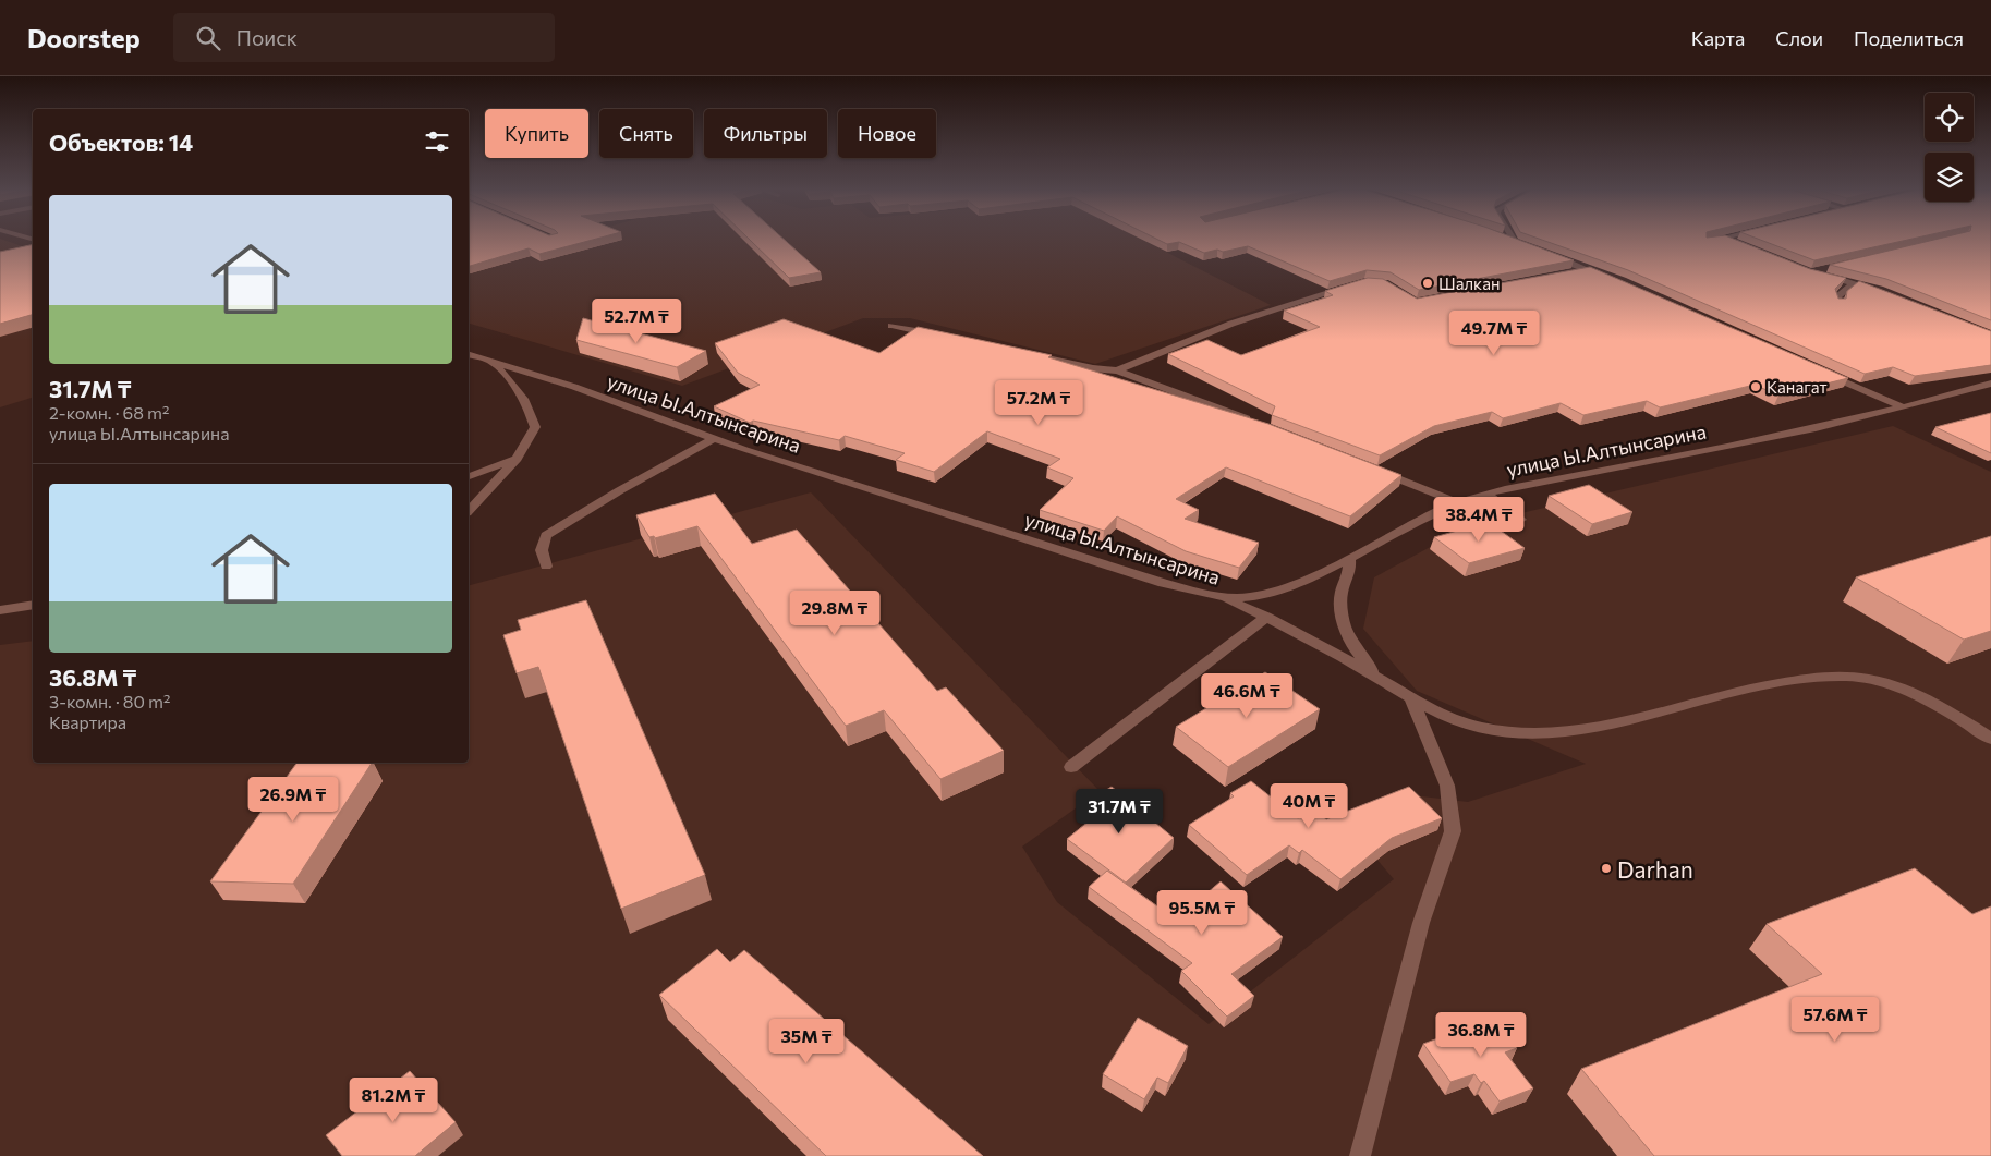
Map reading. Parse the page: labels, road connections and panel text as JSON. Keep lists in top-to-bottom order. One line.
{"streets":{"street":["улица Ы.Алтынсарина"]},"places":["Шалкан","Канагат","Darhan"],"page":{"header":"Doorstep","search":"Поиск","nav":["Карта","Слои","Поделиться"],"chip":["Купить","Снять","Фильтры","Новое"],"heading":"Объектов: 14","list":[{"name":"31.7M ₸","note":"2-комн. · 68 m² · улица Ы.Алтынсарина"},{"name":"36.8M ₸","note":"3-комн. · 80 m² · Квартира"}],"price":["52.7M ₸","49.7M ₸","57.2M ₸","38.4M ₸","29.8M ₸","46.6M ₸","26.9M ₸","40M ₸","31.7M ₸","95.5M ₸","57.6M ₸","36.8M ₸","35M ₸","81.2M ₸"]}}
